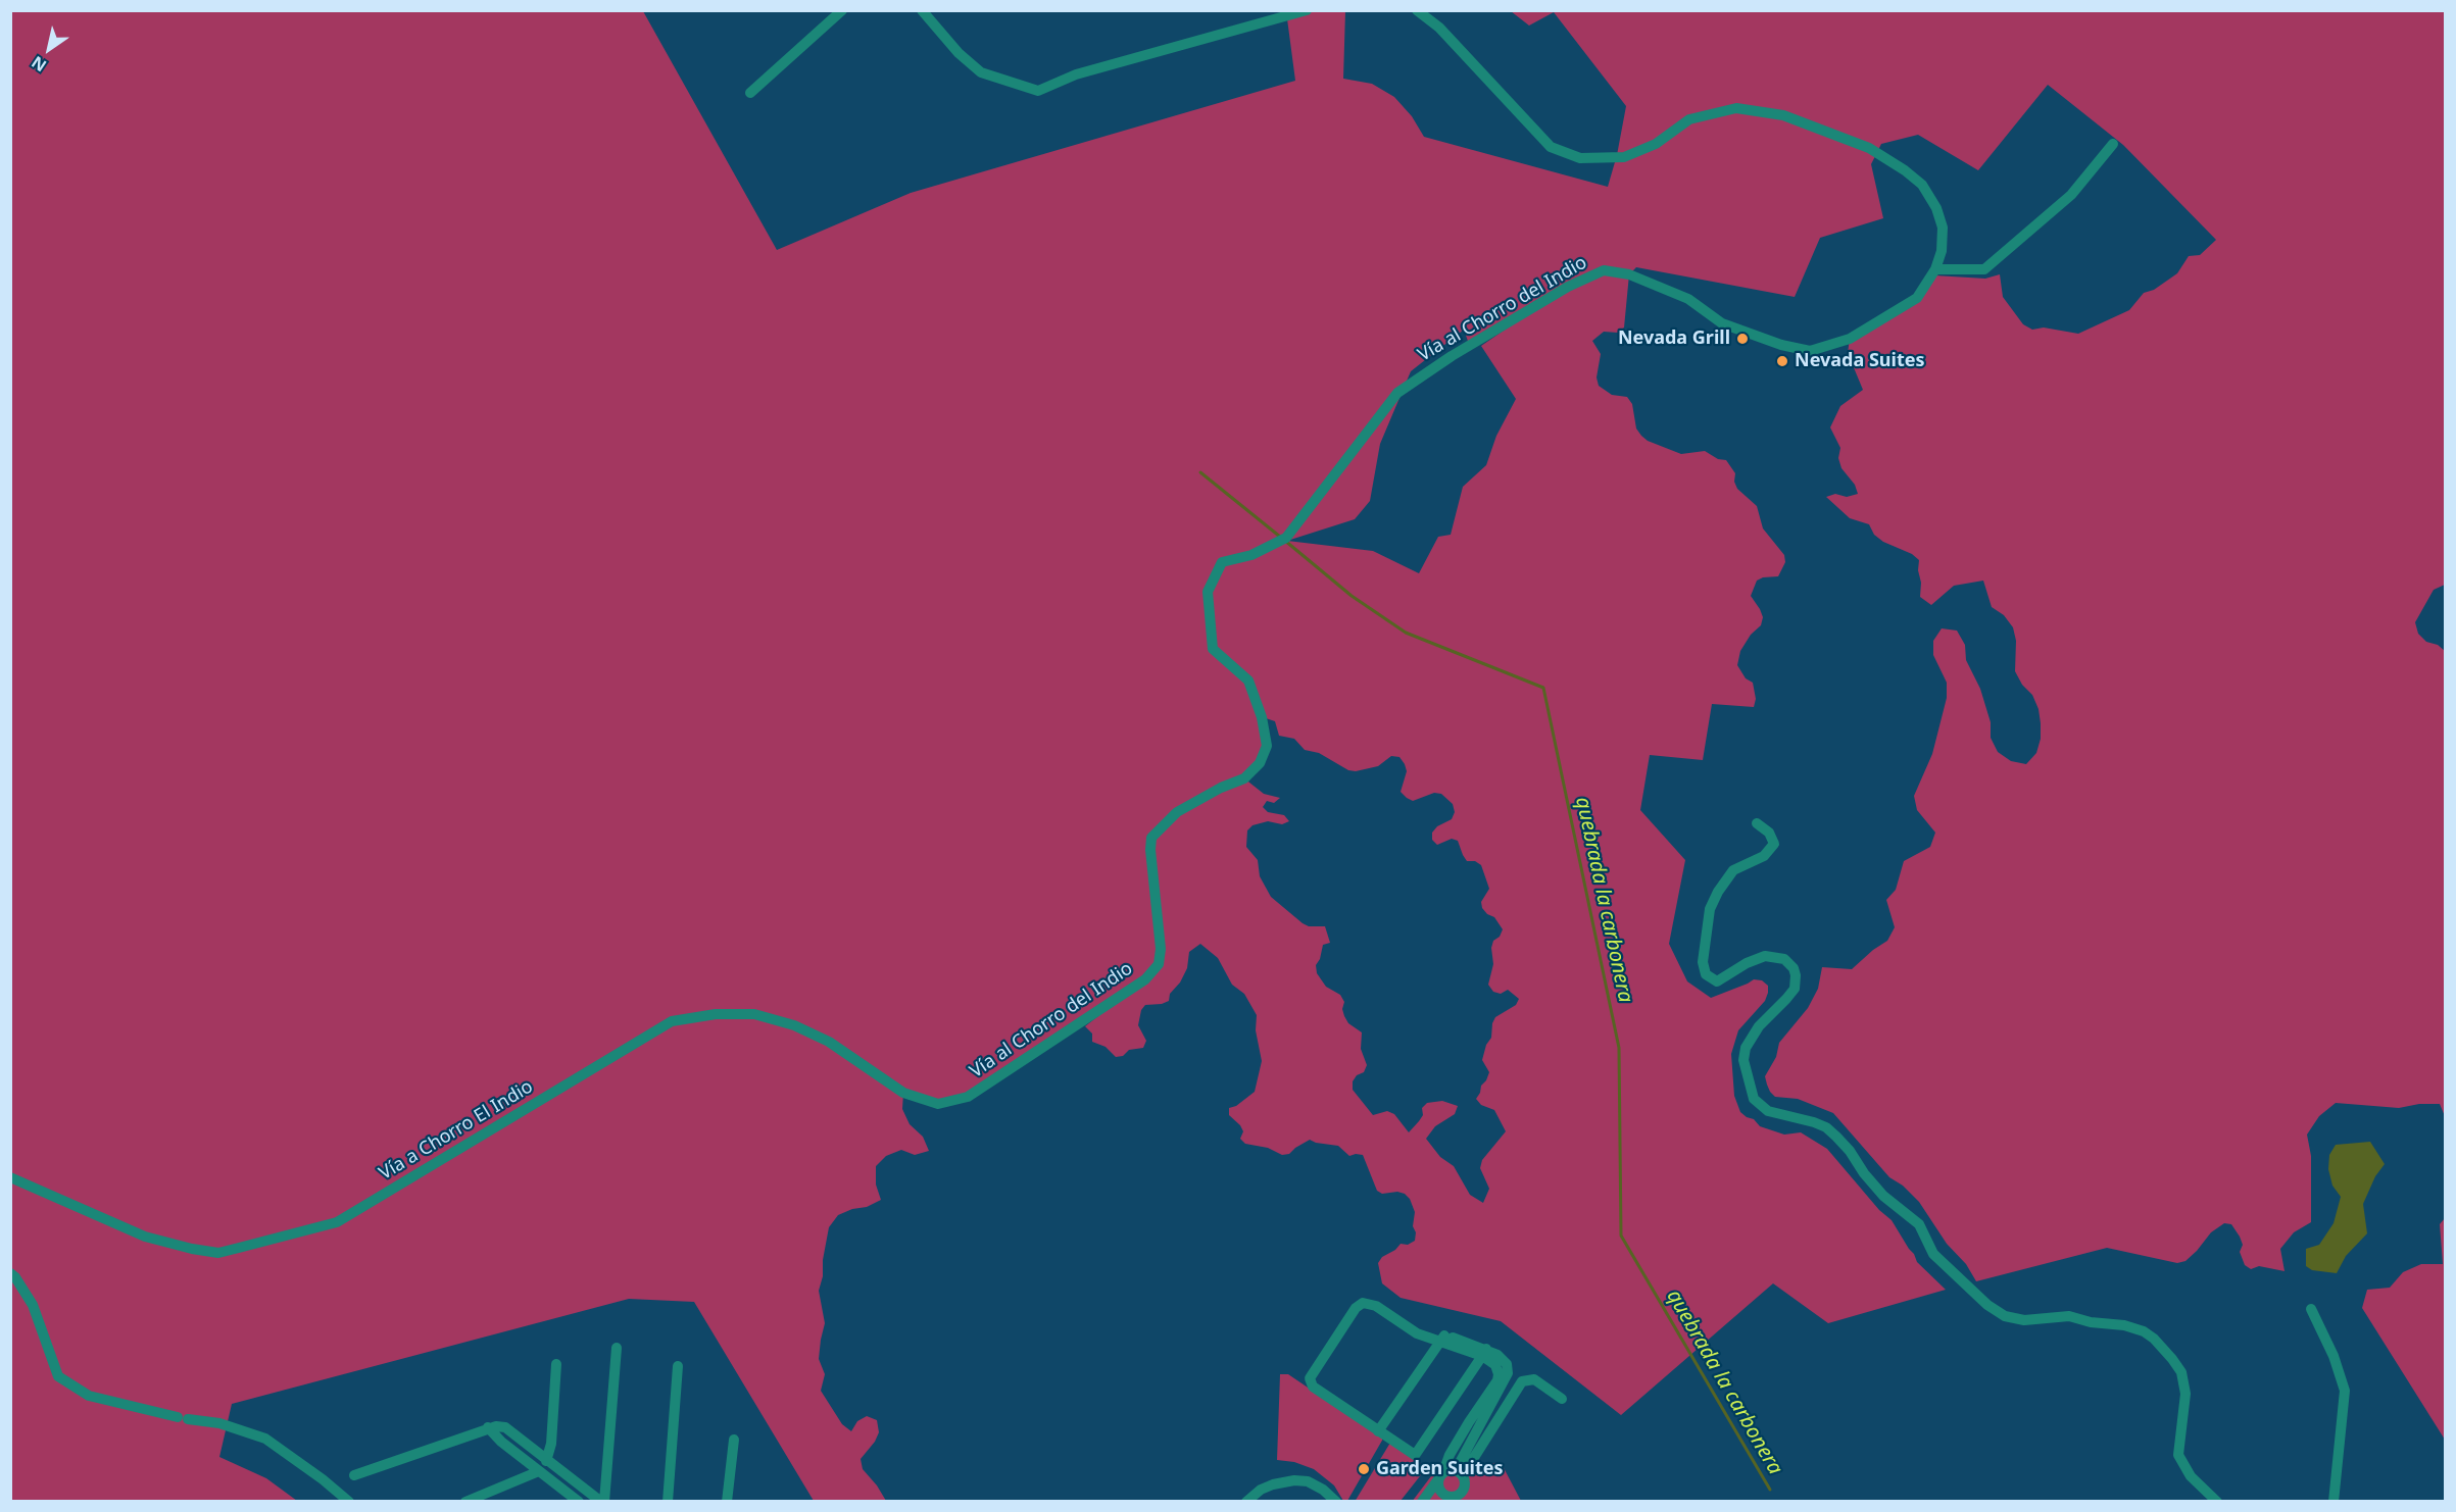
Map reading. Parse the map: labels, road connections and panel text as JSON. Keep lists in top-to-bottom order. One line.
{"streets":{"street":["Vía al Chorro del Indio","Vía a Chorro El Indio"]},"crossings":[["Vía al Chorro del Indio","Vía a Chorro El Indio"]],"water":["quebrada la carbonera"],"places":["Nevada Grill","Nevada Suites","Garden Suites"],"north":"bottom left"}
